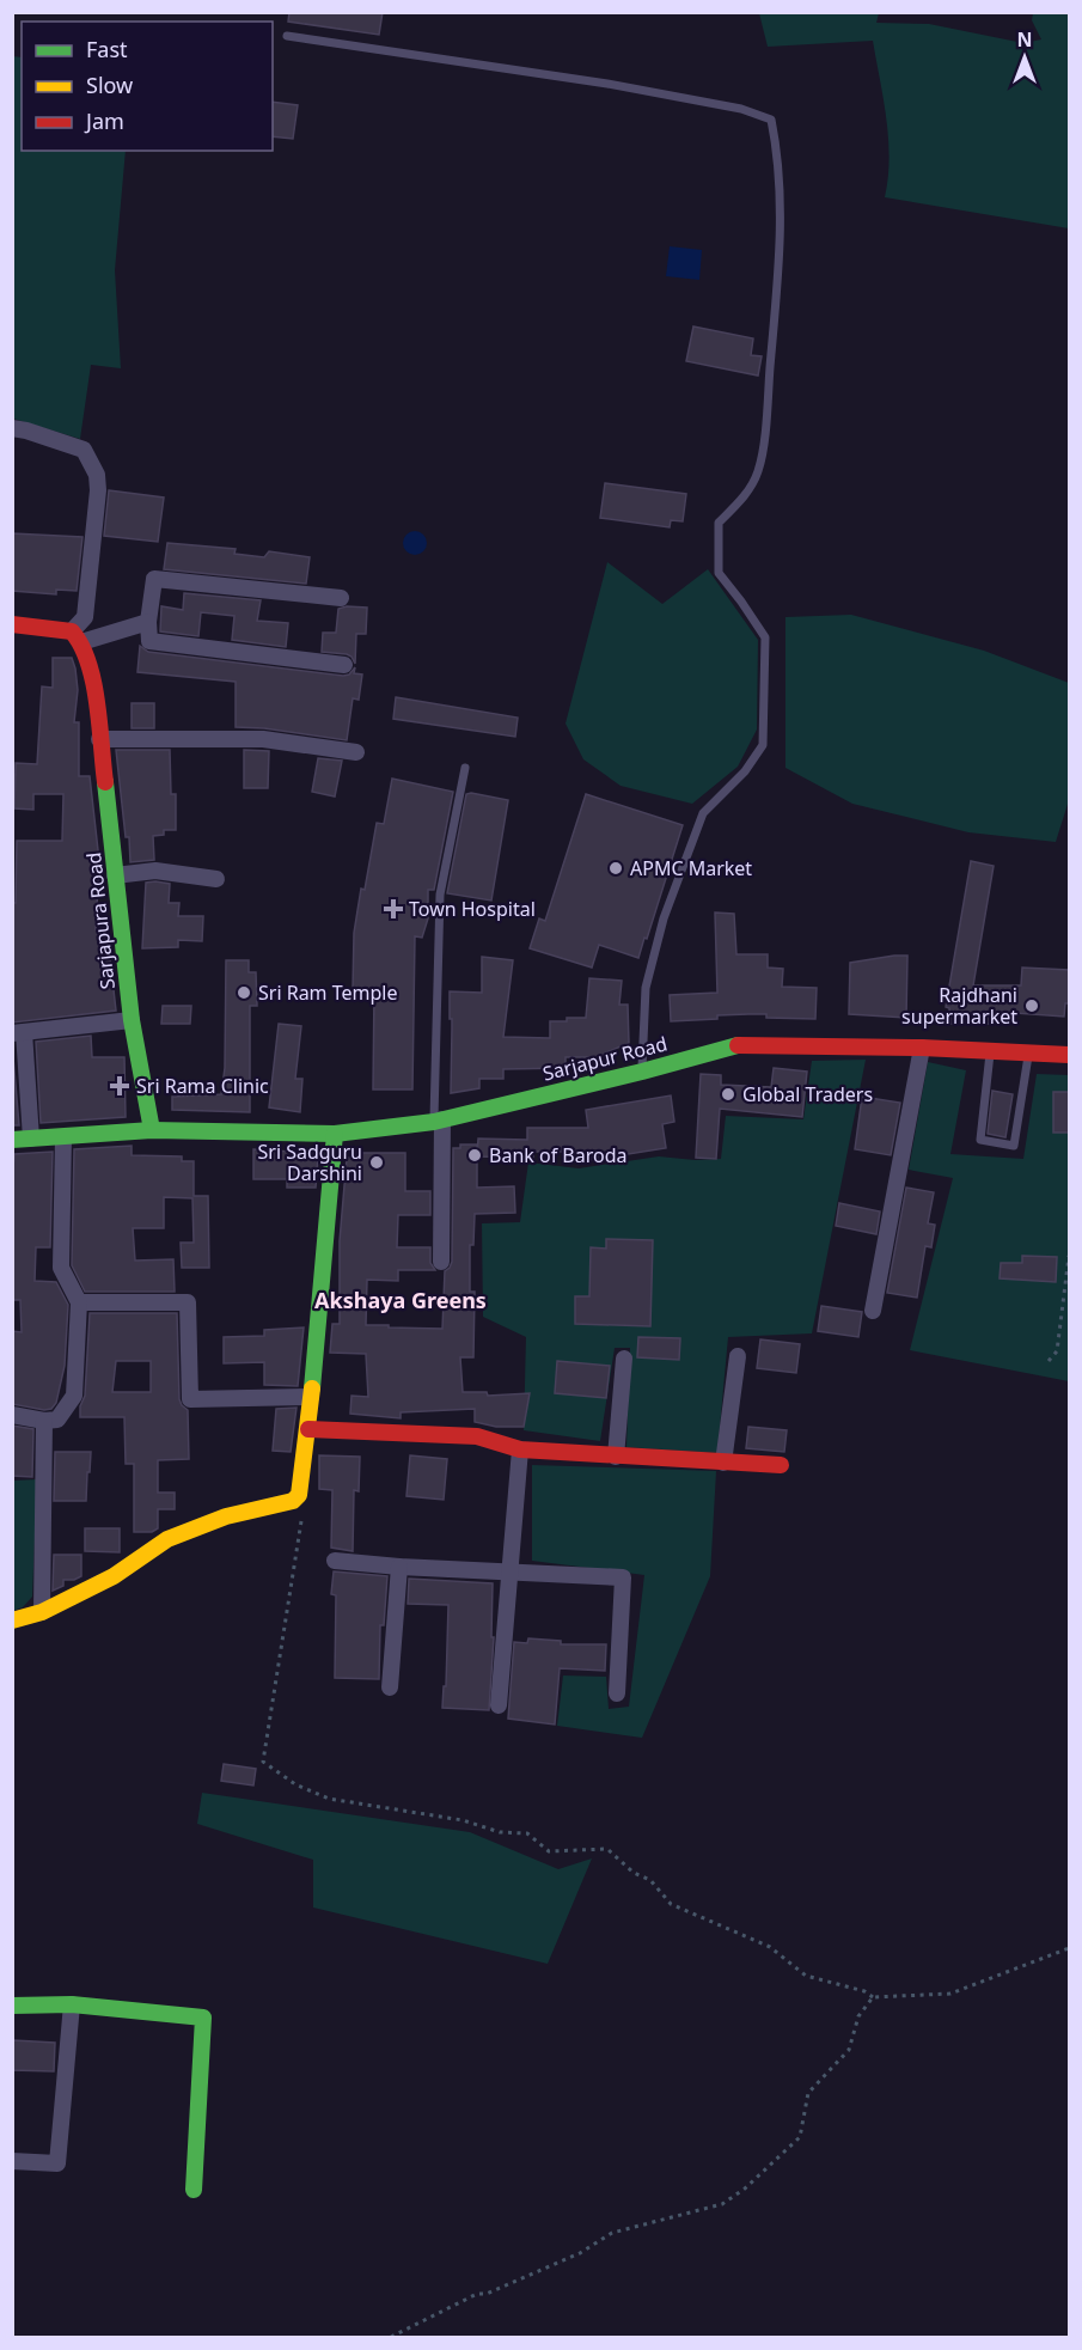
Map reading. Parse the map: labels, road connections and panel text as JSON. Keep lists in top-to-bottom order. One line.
{"streets":{"street":["Sarjapura Road","Sarjapur Road"]},"crossings":[["Sarjapura Road","Sarjapur Road"]],"districts":["Akshaya Greens"],"places":{"other":["APMC Market","Sri Ram Temple","Rajdhani supermarket","Global Traders","Bank of Baroda","Sri Sadguru Darshini"],"health":["Town Hospital","Sri Rama Clinic"]},"legend":["Fast","Slow","Jam"],"north":"top"}
